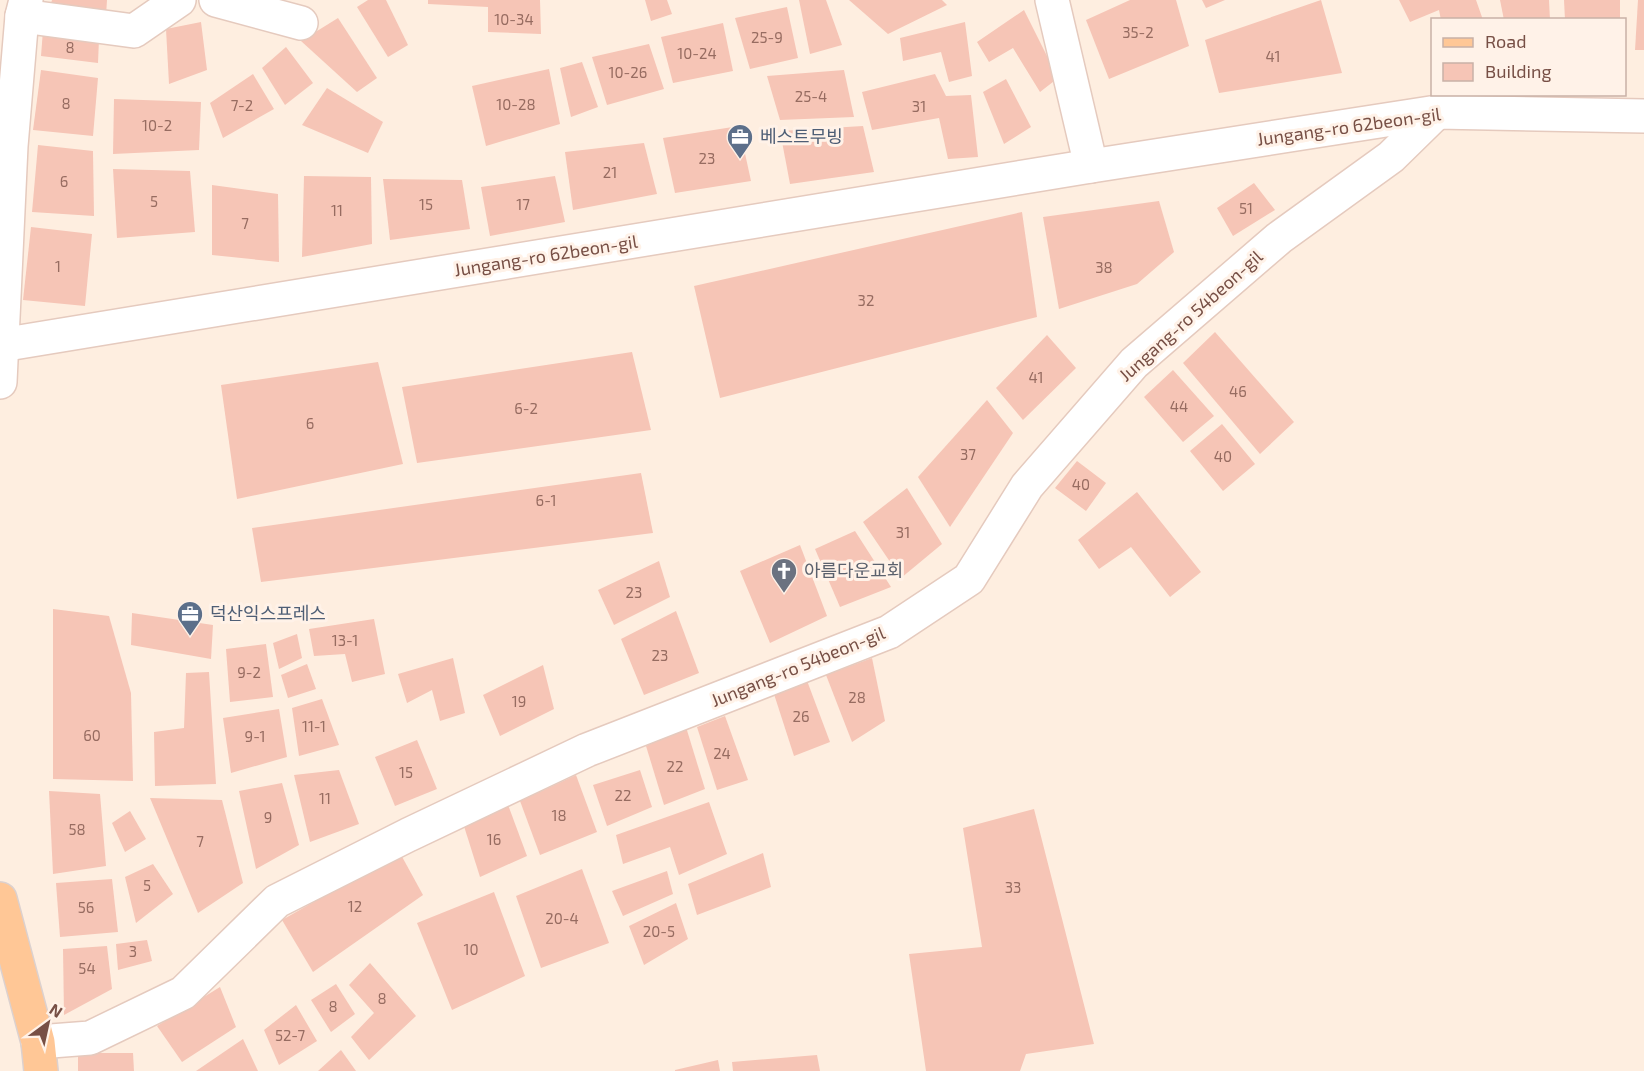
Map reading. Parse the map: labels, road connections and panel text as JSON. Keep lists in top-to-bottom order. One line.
{"streets":{"street":["Jungang-ro 62beon-gil","Jungang-ro 54beon-gil"]},"crossings":[["Jungang-ro 62beon-gil","Jungang-ro 54beon-gil"]],"places":{"office":["베스트무빙","덕산익스프레스"],"church":["아름다운교회"]},"house_numbers":["10-34","35-2","25-9","8","10-24","41","10-26","25-4","8","10-28","7-2","31","10-2","23","21","6","5","15","17","51","11","7","1","38","32","41","46","44","6-2","6","37","40","40","6-1","31","23","13-1","23","9-2","28","19","26","11-1","60","9-1","24","22","15","22","11","18","9","58","16","7","5","33","12","56","20-4","20-5","10","3","54","8","8","52-7"],"legend":["Road","Building"],"north":"top right"}
